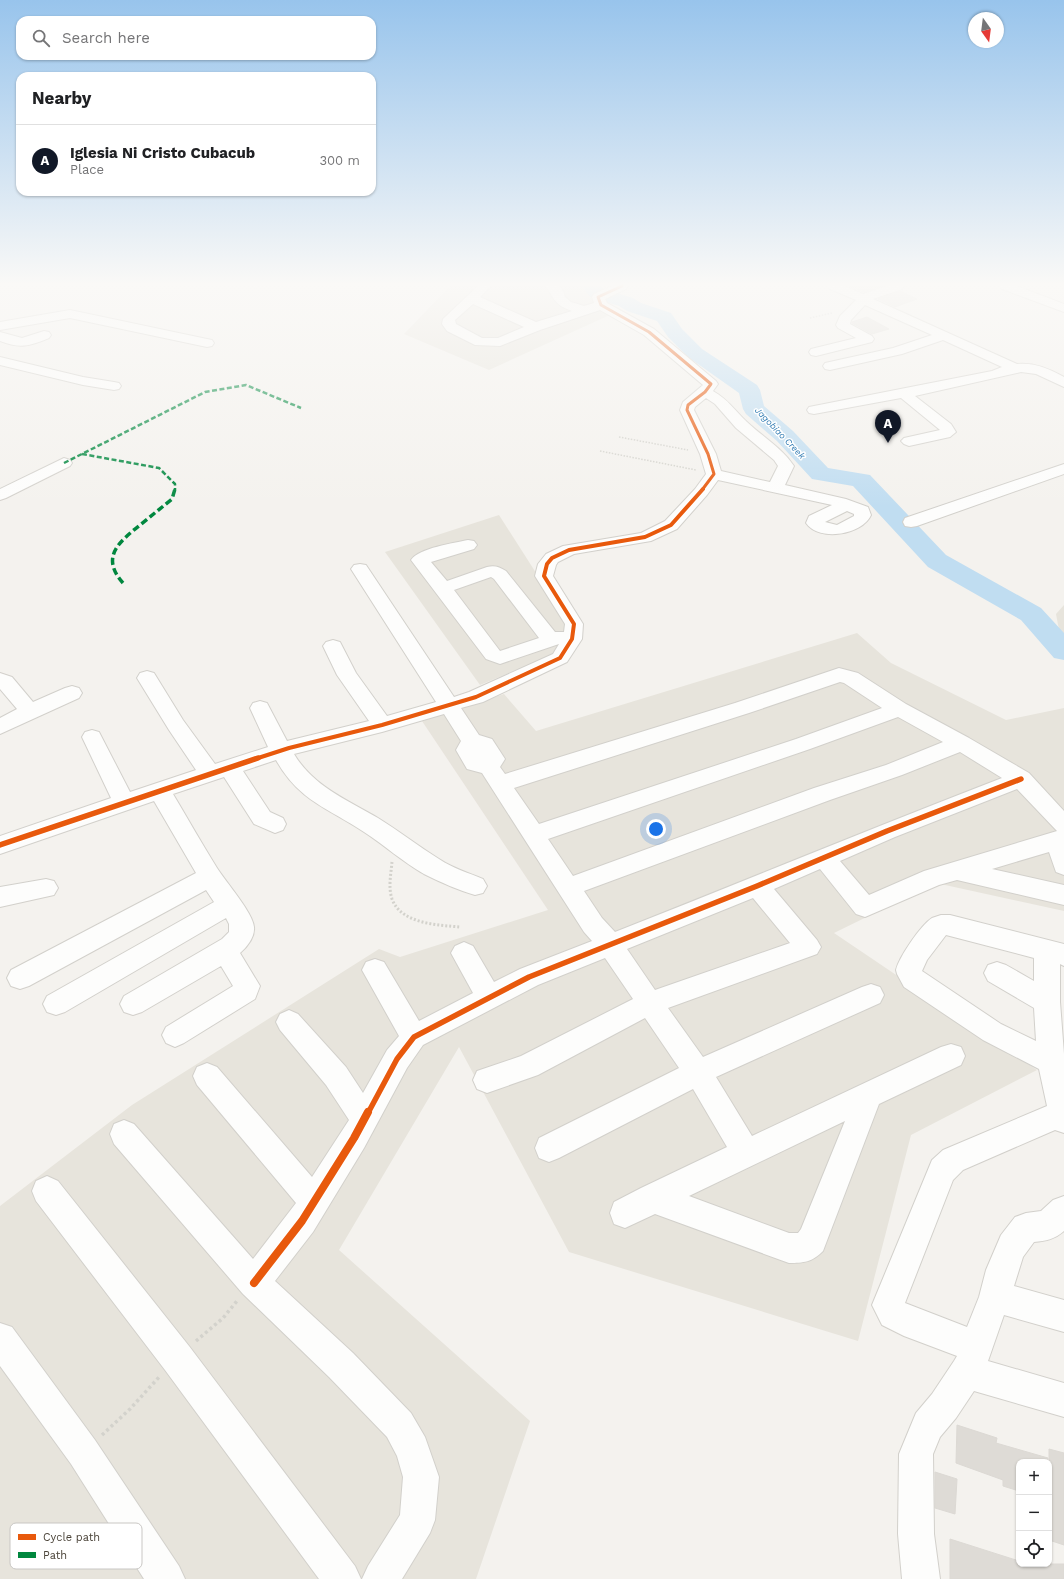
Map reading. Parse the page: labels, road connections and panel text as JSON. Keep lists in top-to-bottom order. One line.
{"water":["Jagobiao Creek"],"legend":["Cycle path","Path"],"north":"bottom","page":{"search":"Search here","heading":"Nearby","list":[{"mark":"A","name":"Iglesia Ni Cristo Cubacub","note":"Place","value":"300 m"}],"pins":"A","map_buttons":["+","−"]}}
